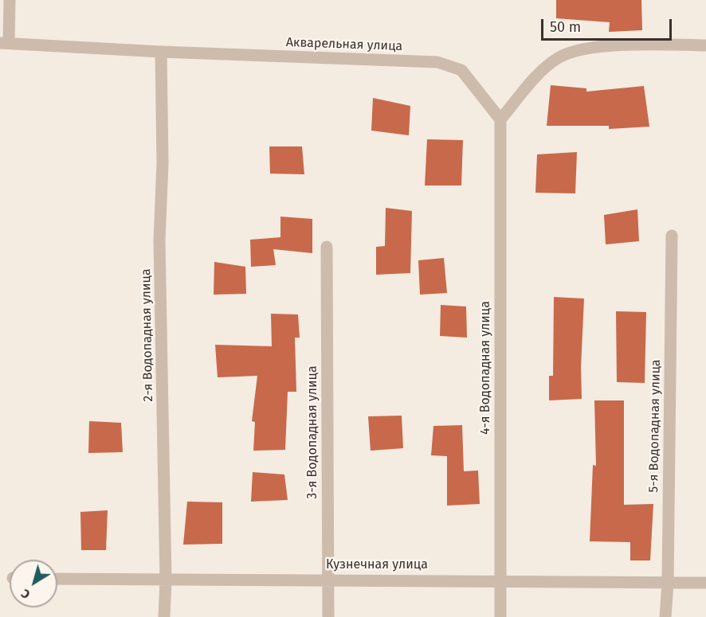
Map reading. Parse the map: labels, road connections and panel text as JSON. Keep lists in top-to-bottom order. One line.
{"streets":{"street":["Акварельная улица","2-я Водопадная улица","4-я Водопадная улица","5-я Водопадная улица","3-я Водопадная улица","Кузнечная улица"]},"crossings":[["Акварельная улица","2-я Водопадная улица"],["Акварельная улица","4-я Водопадная улица"],["2-я Водопадная улица","Кузнечная улица"],["4-я Водопадная улица","Кузнечная улица"],["5-я Водопадная улица","Кузнечная улица"],["3-я Водопадная улица","Кузнечная улица"]],"scale_bar":"50 m","north":"bottom left"}
